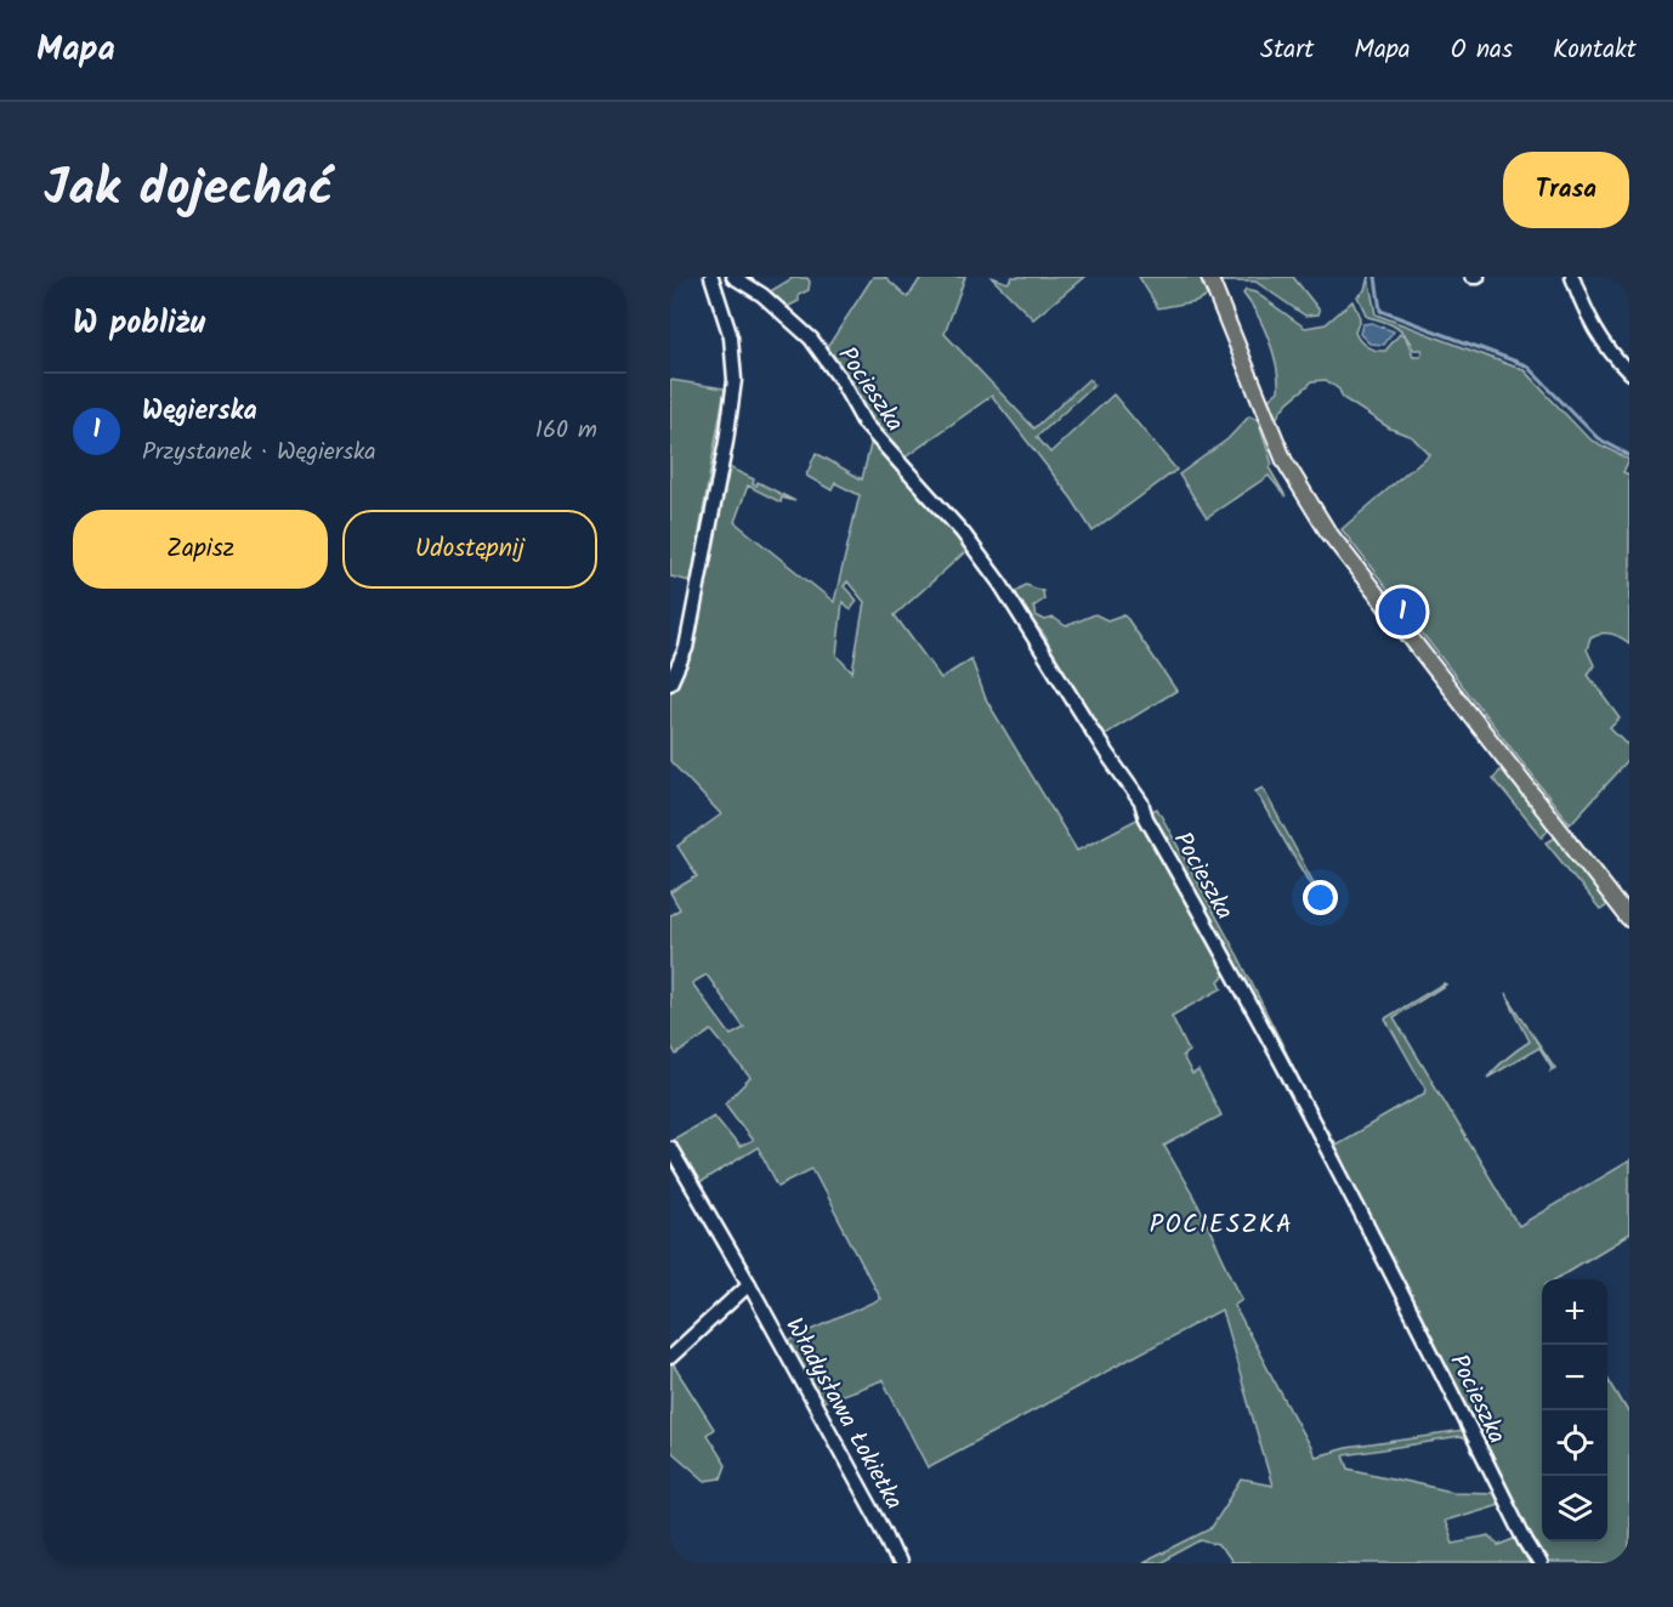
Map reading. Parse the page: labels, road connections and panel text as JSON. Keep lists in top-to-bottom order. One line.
{"streets":{"street":["Pocieszka","Władysława Łokietka"]},"districts":["POCIESZKA"],"page":{"header":"Mapa","nav":["Start","Mapa","O nas","Kontakt"],"title":"Jak dojechać","buttons":["Trasa",["Zapisz","Udostępnij"]],"heading":"W pobliżu","list":[{"mark":"1","name":"Węgierska","note":"Przystanek · Węgierska","value":"160 m"}],"pins":"1","map_buttons":["+","−"]}}
